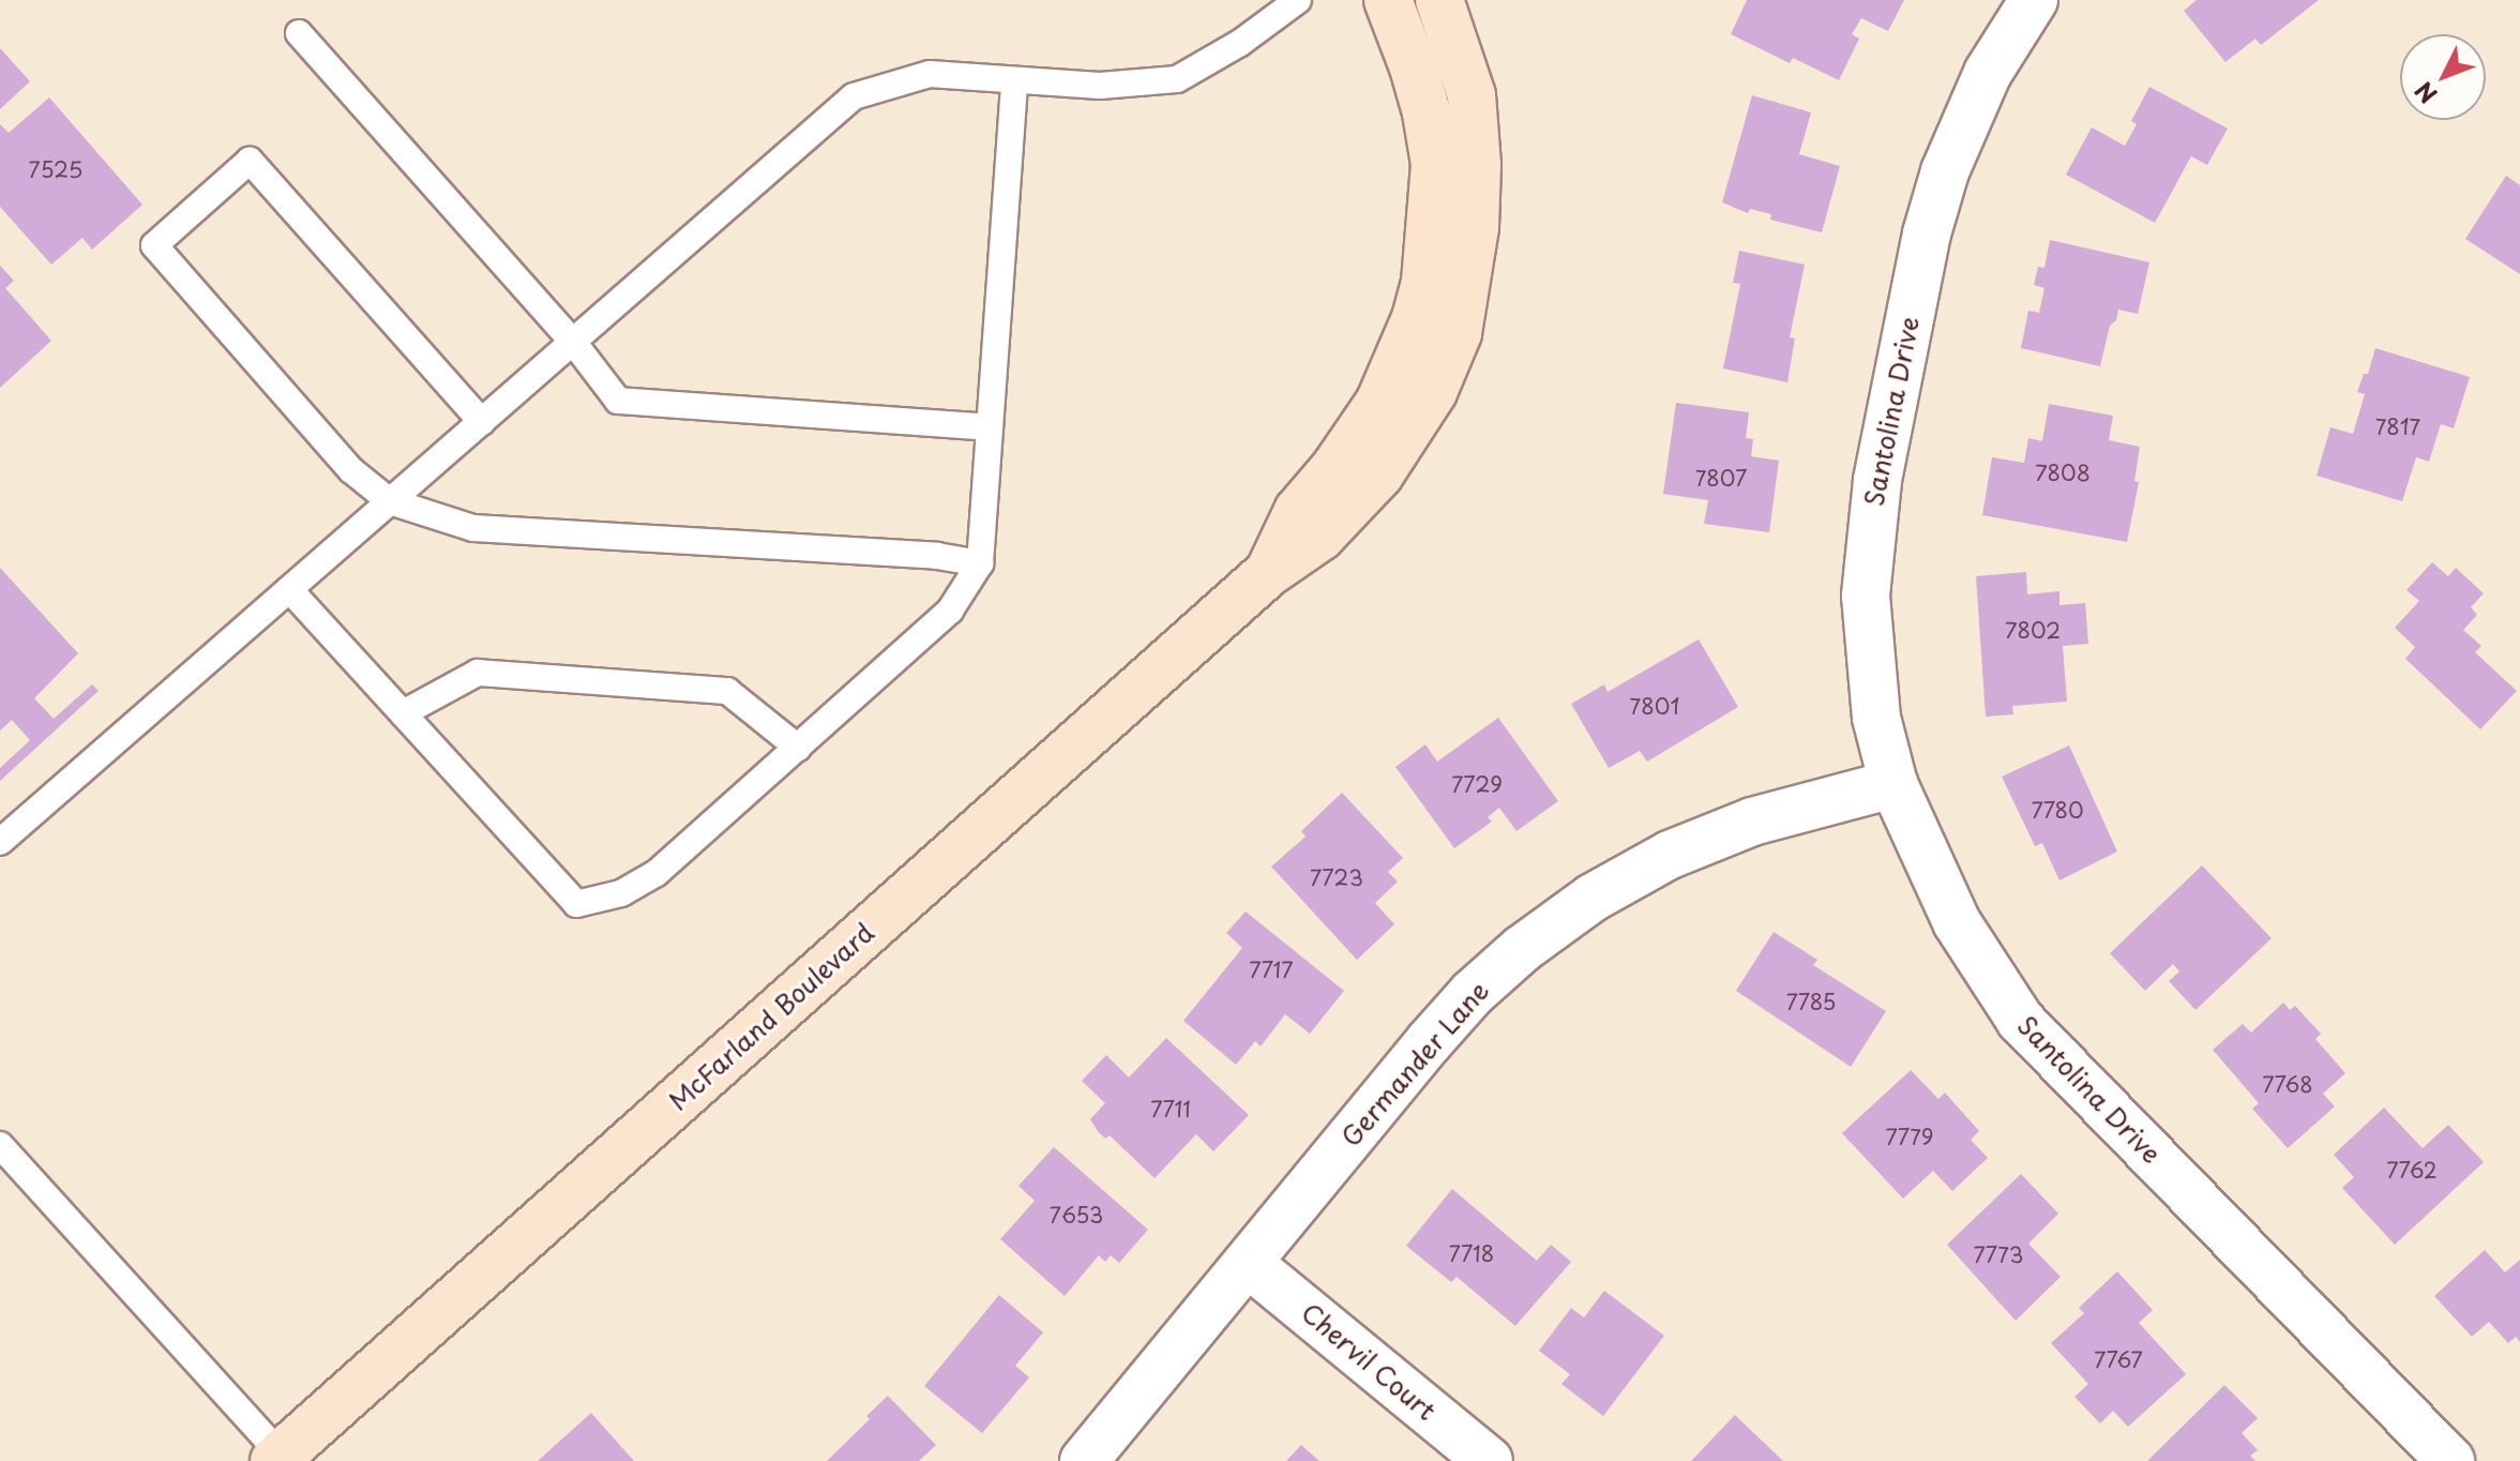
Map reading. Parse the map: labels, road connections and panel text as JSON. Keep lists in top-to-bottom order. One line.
{"streets":{"street":["Santolina Drive","McFarland Boulevard","Germander Lane","Chervil Court"]},"crossings":[["Santolina Drive","Germander Lane"],["Germander Lane","Chervil Court"]],"house_numbers":["7525","7817","7808","7807","7802","7801","7729","7780","7723","7717","7785","7768","7711","7779","7762","7653","7718","7773","7767"],"north":"bottom left"}
